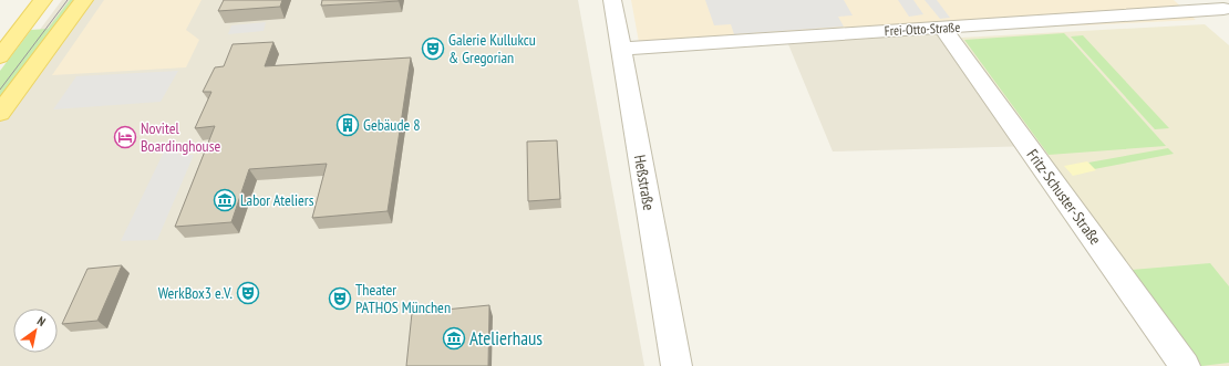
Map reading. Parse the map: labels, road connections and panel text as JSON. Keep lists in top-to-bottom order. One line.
{"streets":{"street":["Frei-Otto-Straße","Heßstraße","Fritz-Schuster-Straße"]},"crossings":[["Frei-Otto-Straße","Heßstraße"],["Frei-Otto-Straße","Fritz-Schuster-Straße"]],"places":{"theatre":["Galerie Kullukcu & Gregorian","WerkBox3 e.V.","Theater PATHOS München"],"building":["Gebäude 8"],"hotel":["Novitel Boardinghouse"],"museum":["Labor Ateliers","Atelierhaus"]},"north":"top right"}
